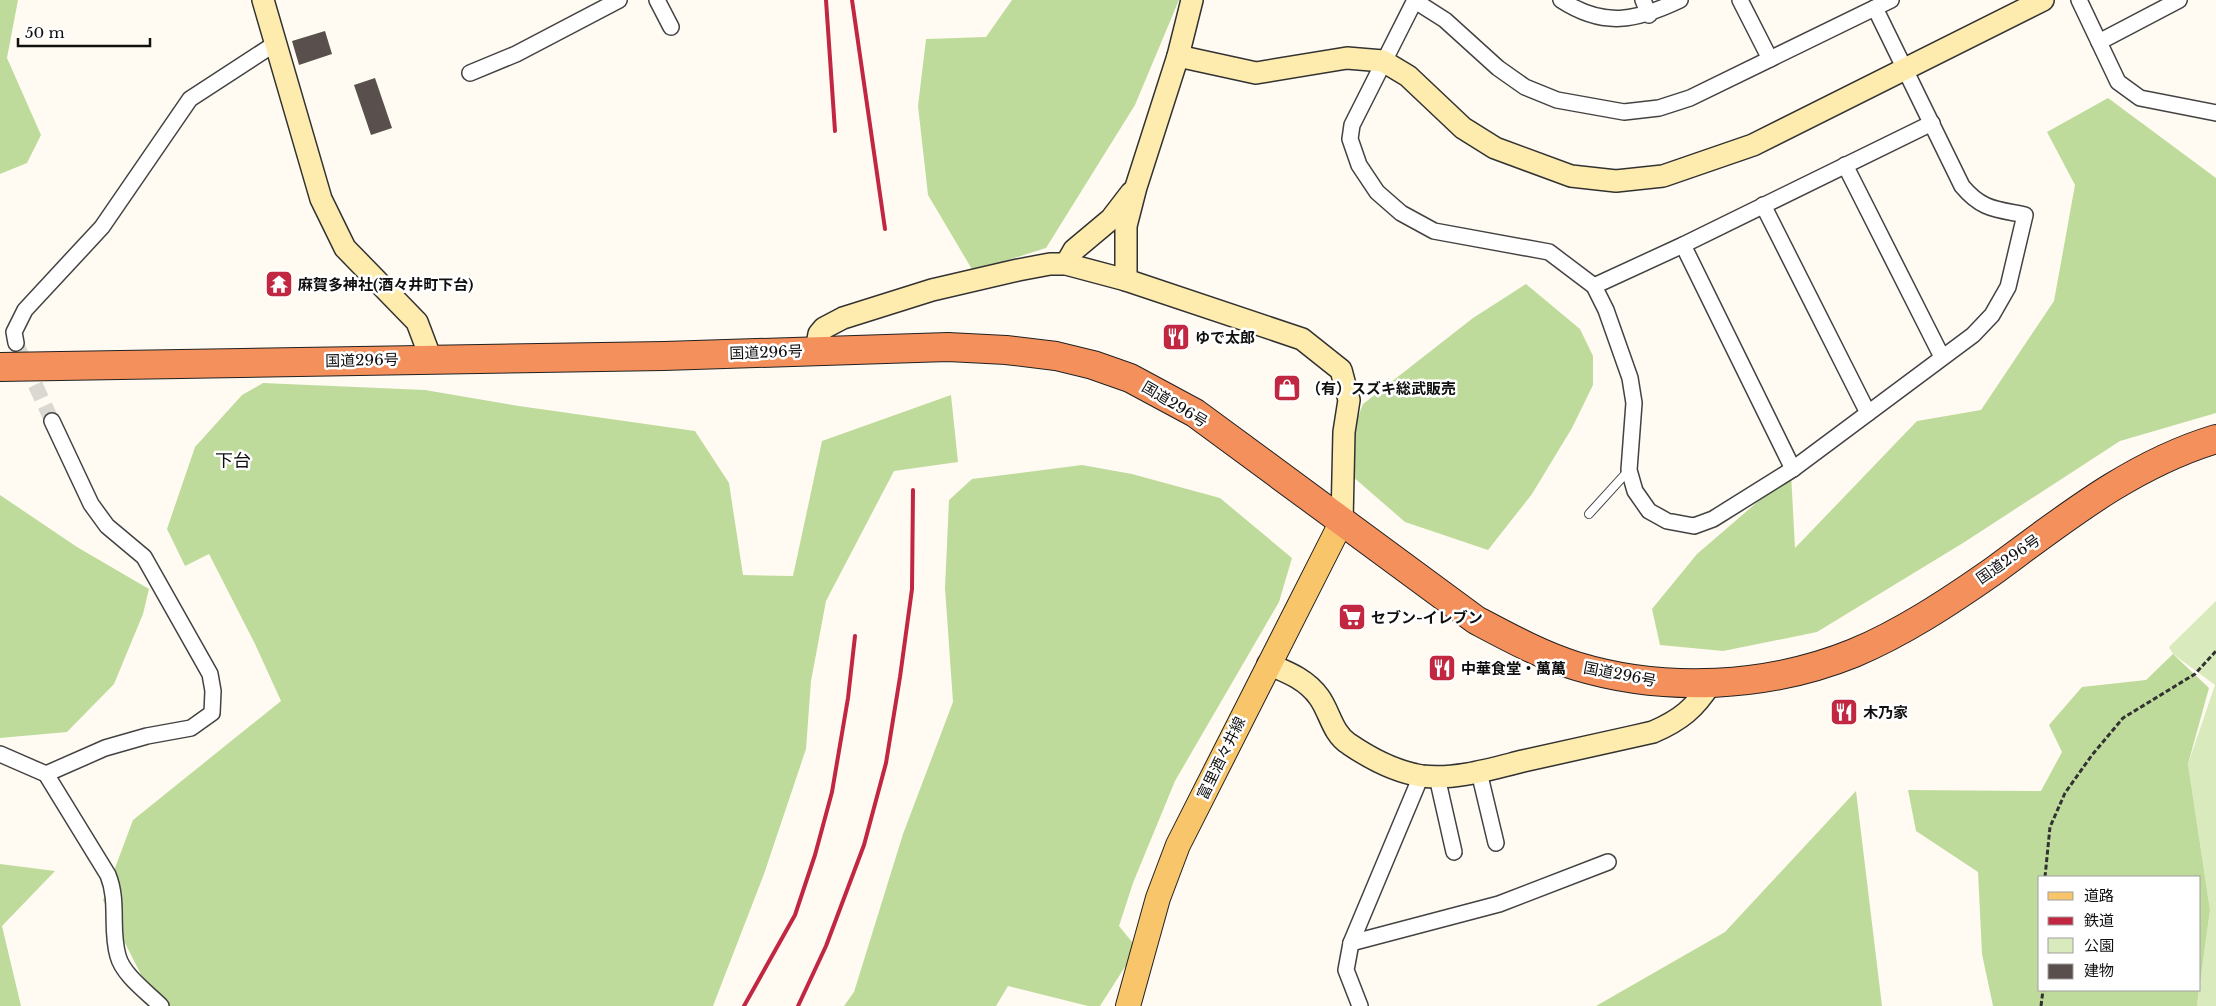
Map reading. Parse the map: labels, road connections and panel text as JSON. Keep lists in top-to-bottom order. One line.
{"streets":{"highway":["国道296号"],"main road":["富里酒々井線"]},"crossings":[["国道296号","富里酒々井線"]],"districts":["下台"],"places":{"temple":["麻賀多神社(酒々井町下台)"],"restaurant":["ゆで太郎","中華食堂・萬萬","木乃家"],"shop":["（有）スズキ総武販売"],"supermarket":["セブン-イレブン"]},"legend":["道路","鉄道","公園","建物"],"scale_bar":"50 m"}
